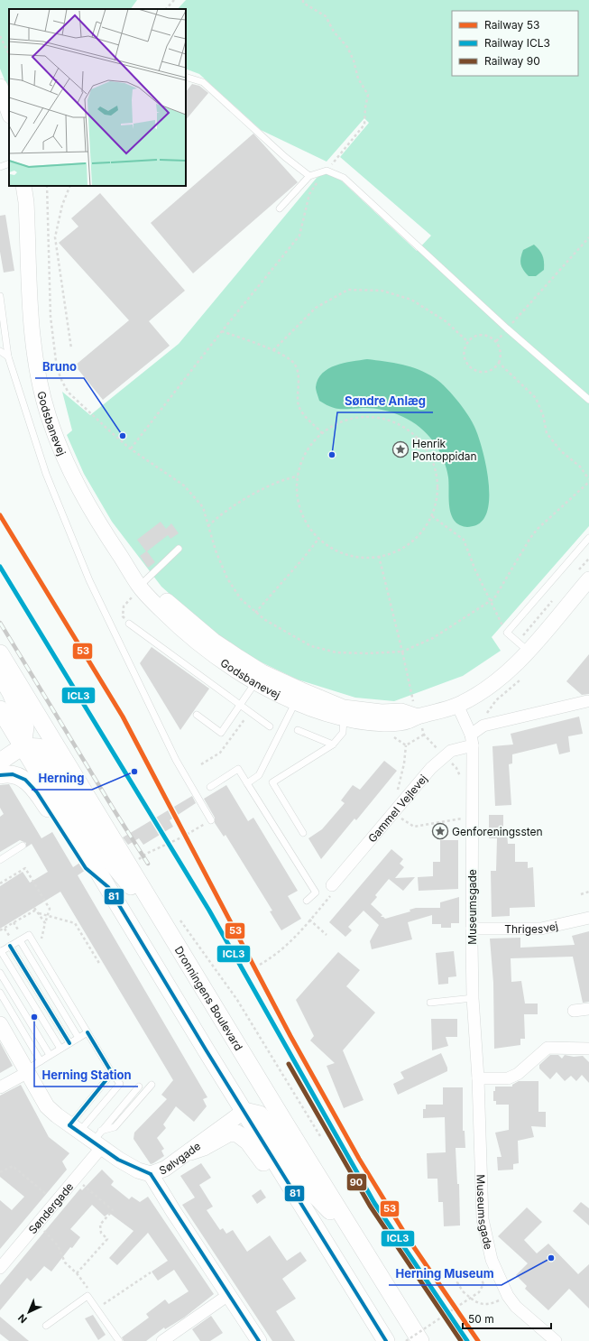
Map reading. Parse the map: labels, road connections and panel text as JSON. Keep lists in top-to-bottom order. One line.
{"streets":{"main road":["Dronningens Boulevard"],"street":["Godsbanevej","Gammel Vejlevej","Museumsgade","Thrigesvej","Sølvgade","Søndergade"]},"crossings":[["Gammel Vejlevej","Museumsgade"],["Museumsgade","Thrigesvej"],["Sølvgade","Søndergade"]],"places":{"other":["Bruno","Søndre Anlæg","Herning","Herning Station","Herning Museum"],"place":["Henrik Pontoppidan","Genforeningssten"]},"lines":["rail line 53","rail line ICL3","transit line 81","rail line 90"],"legend":["Railway 53","Railway ICL3","Railway 90"],"scale_bar":"50 m","north":"bottom left"}
